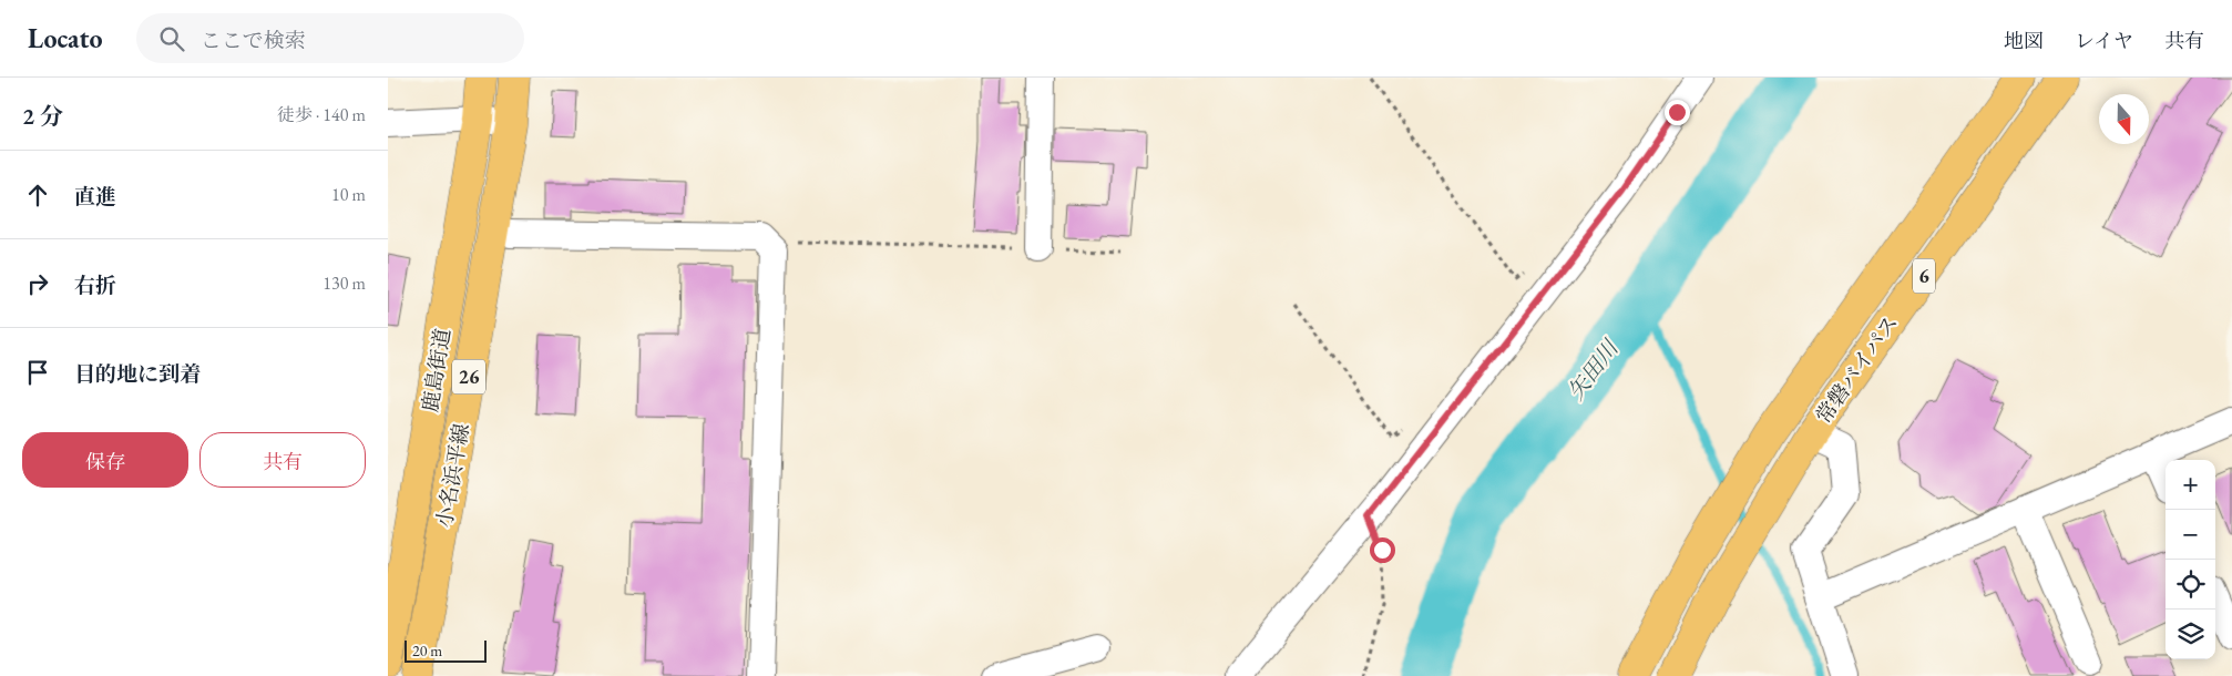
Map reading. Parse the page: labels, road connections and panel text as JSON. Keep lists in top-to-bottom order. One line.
{"streets":{"main road":["6","常磐バイパス","鹿島街道","26","小名浜平線"]},"water":["矢田川"],"scale_bar":"20 m","north":"bottom","page":{"header":"Locato","search":"ここで検索","nav":["地図","レイヤ","共有"],"heading":["2 分","徒歩 · 140 m"],"list":[["直進","10 m"],["右折","130 m"],"目的地に到着"],"buttons":["保存","共有"],"map_buttons":["+","−"],"scale":"20 m"}}
